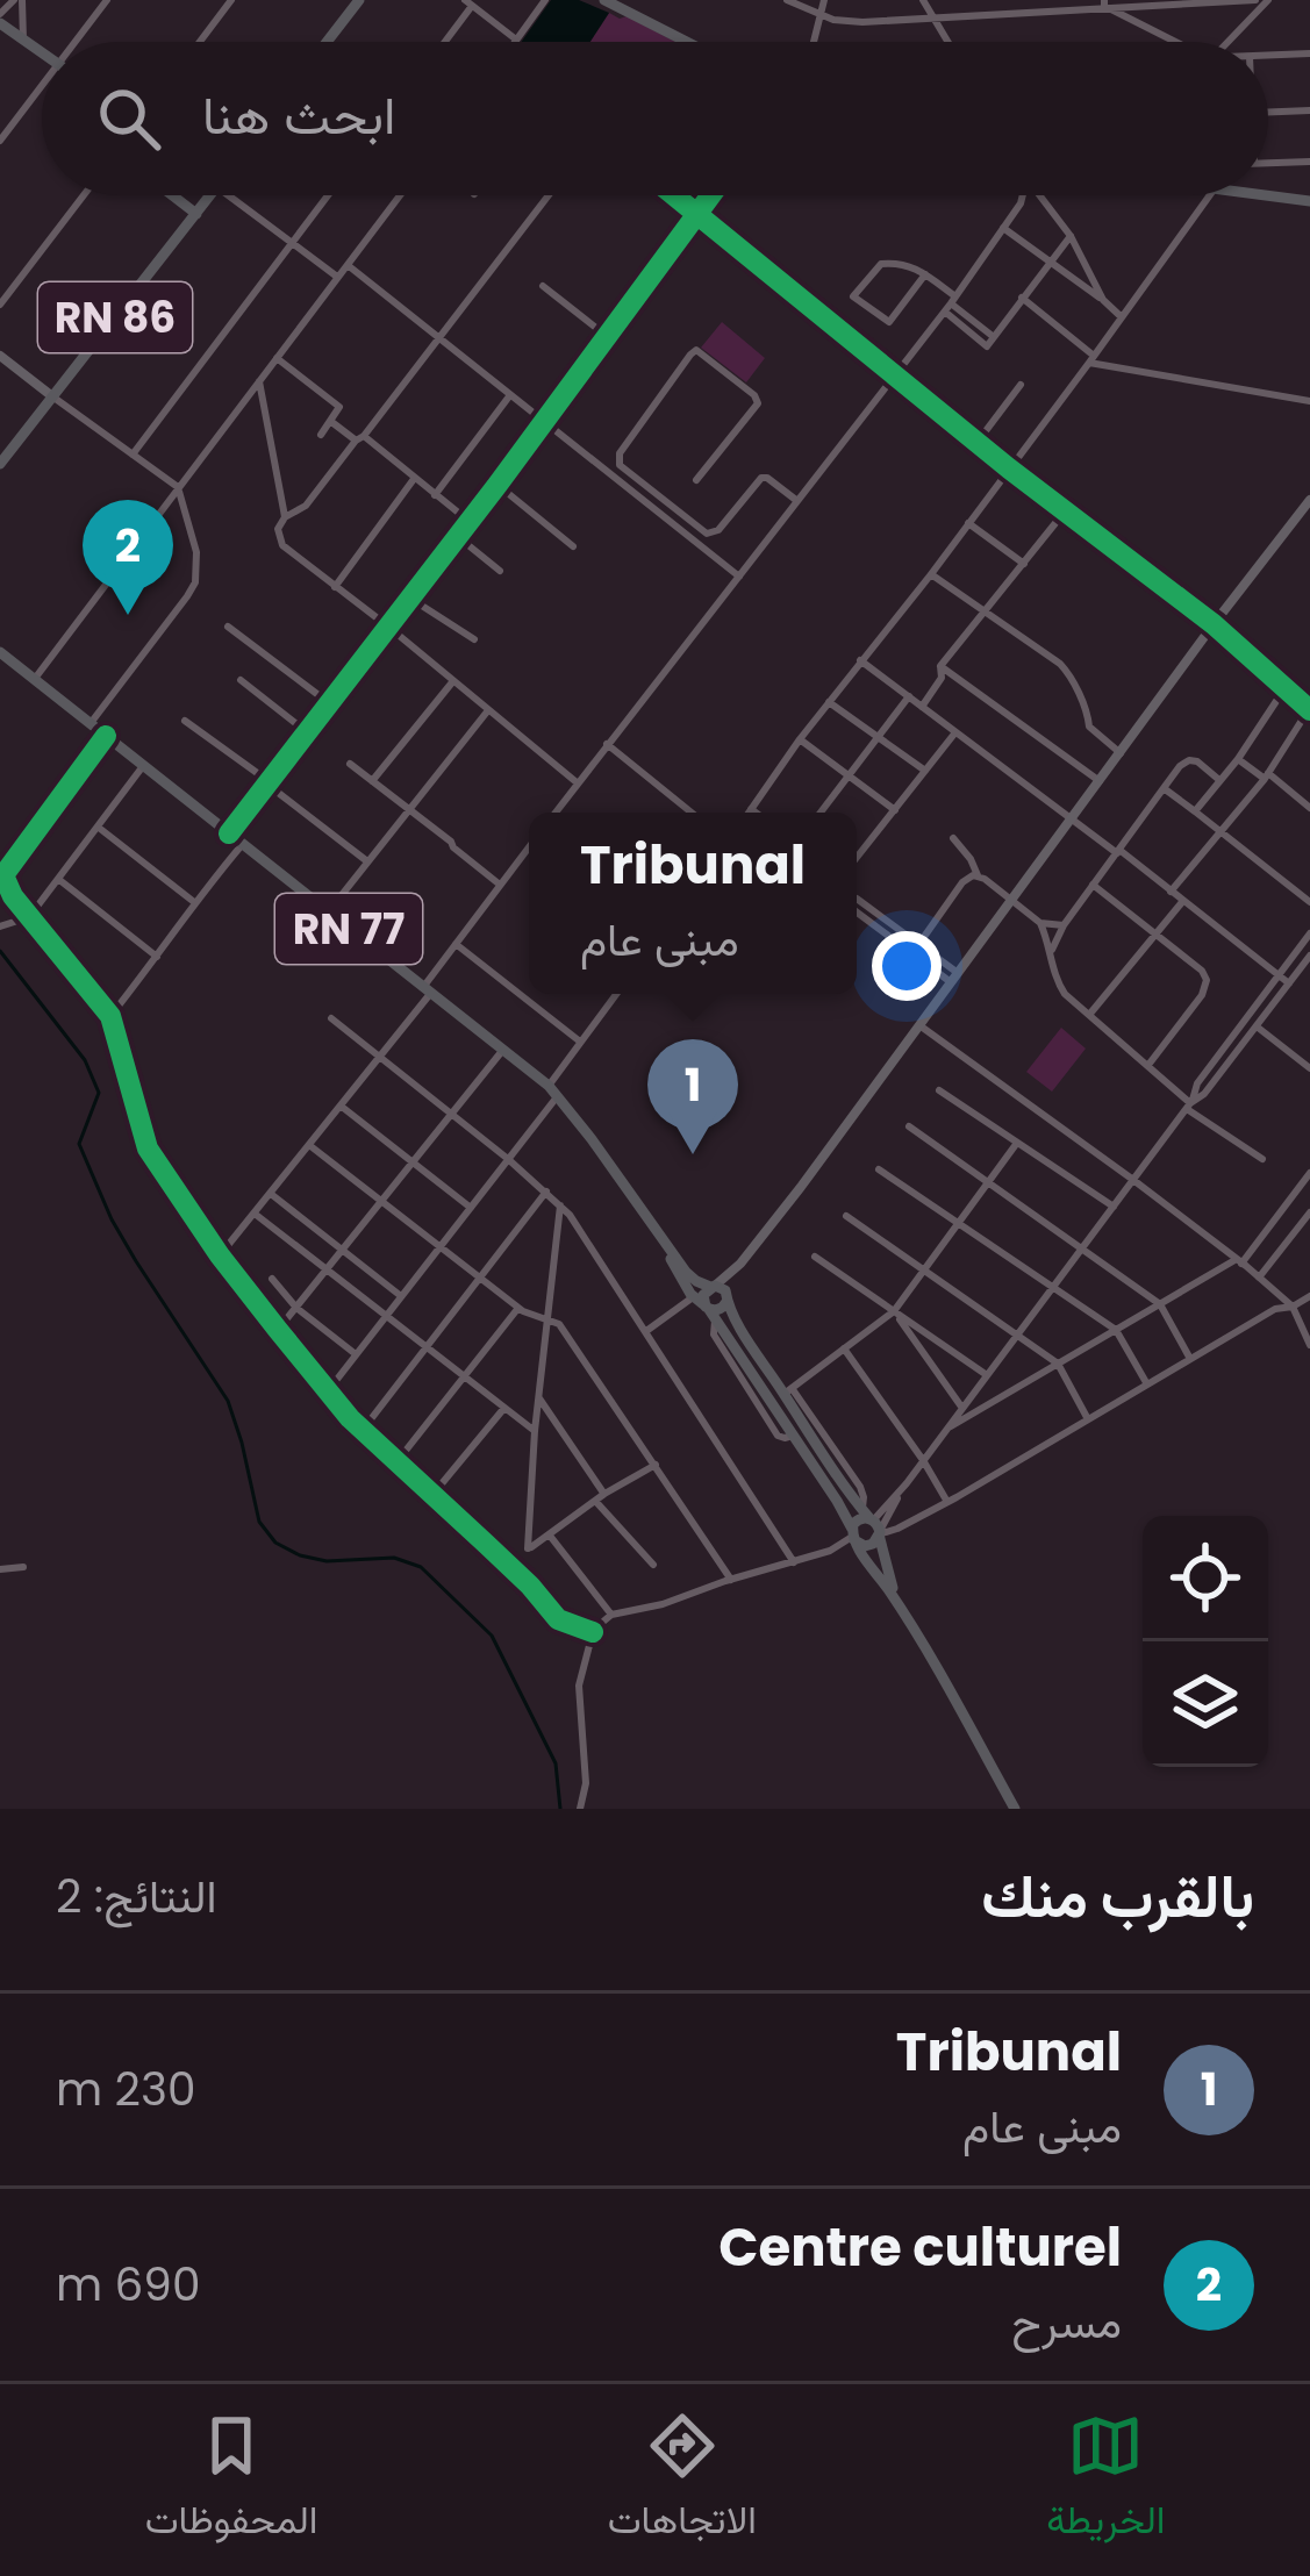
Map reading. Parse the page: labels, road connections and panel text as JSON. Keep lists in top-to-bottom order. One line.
{"streets":{"main road":["RN 86","RN 77"]},"page":{"search":"ابحث هنا","pins":["2","1"],"popup":["Tribunal","مبنى عام"],"heading":["بالقرب منك","النتائج: 2"],"list":[{"mark":"1","name":"Tribunal","note":"مبنى عام","value":"230 m"},{"mark":"2","name":"Centre culturel","note":"مسرح","value":"690 m"}],"nav":["الخريطة","الاتجاهات","المحفوظات"]}}
